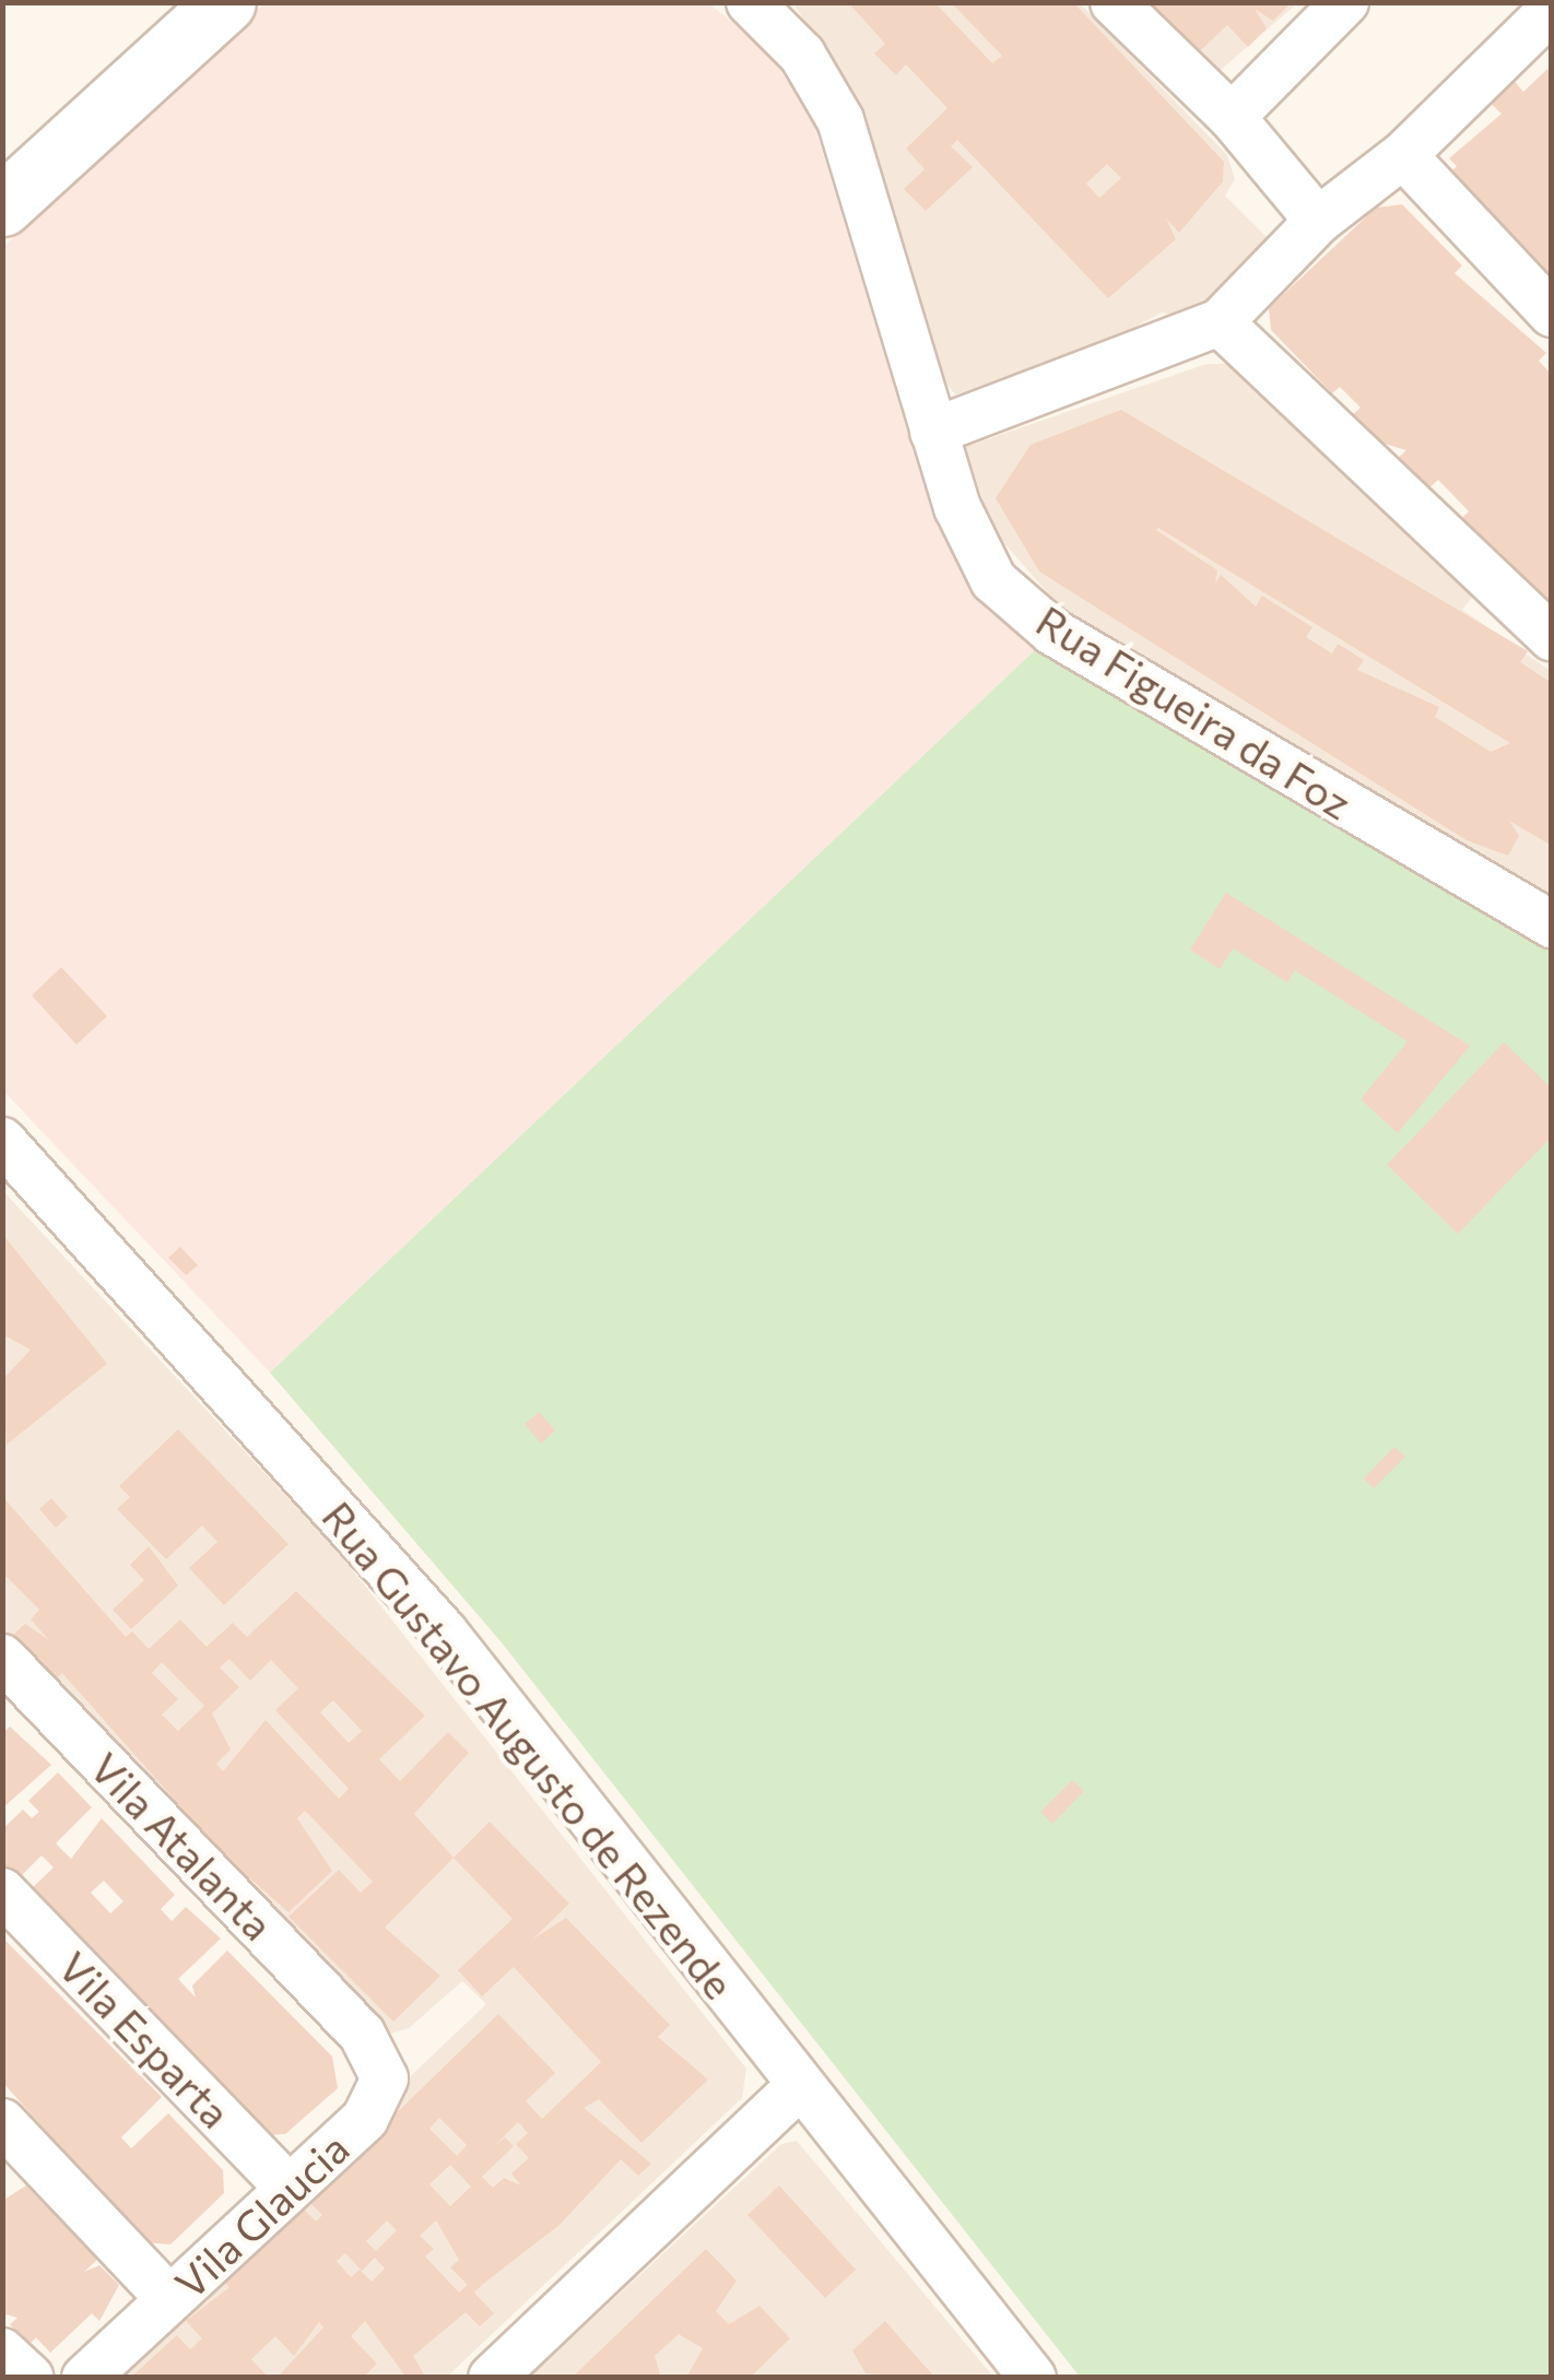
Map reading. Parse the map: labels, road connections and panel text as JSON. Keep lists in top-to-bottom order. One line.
{"streets":{"street":["Rua Figueira da Foz","Rua Gustavo Augusto de Rezende","Vila Atalanta","Vila Esparta","Vila Glaucia"]},"crossings":[["Vila Atalanta","Vila Glaucia"],["Vila Esparta","Vila Glaucia"]]}
